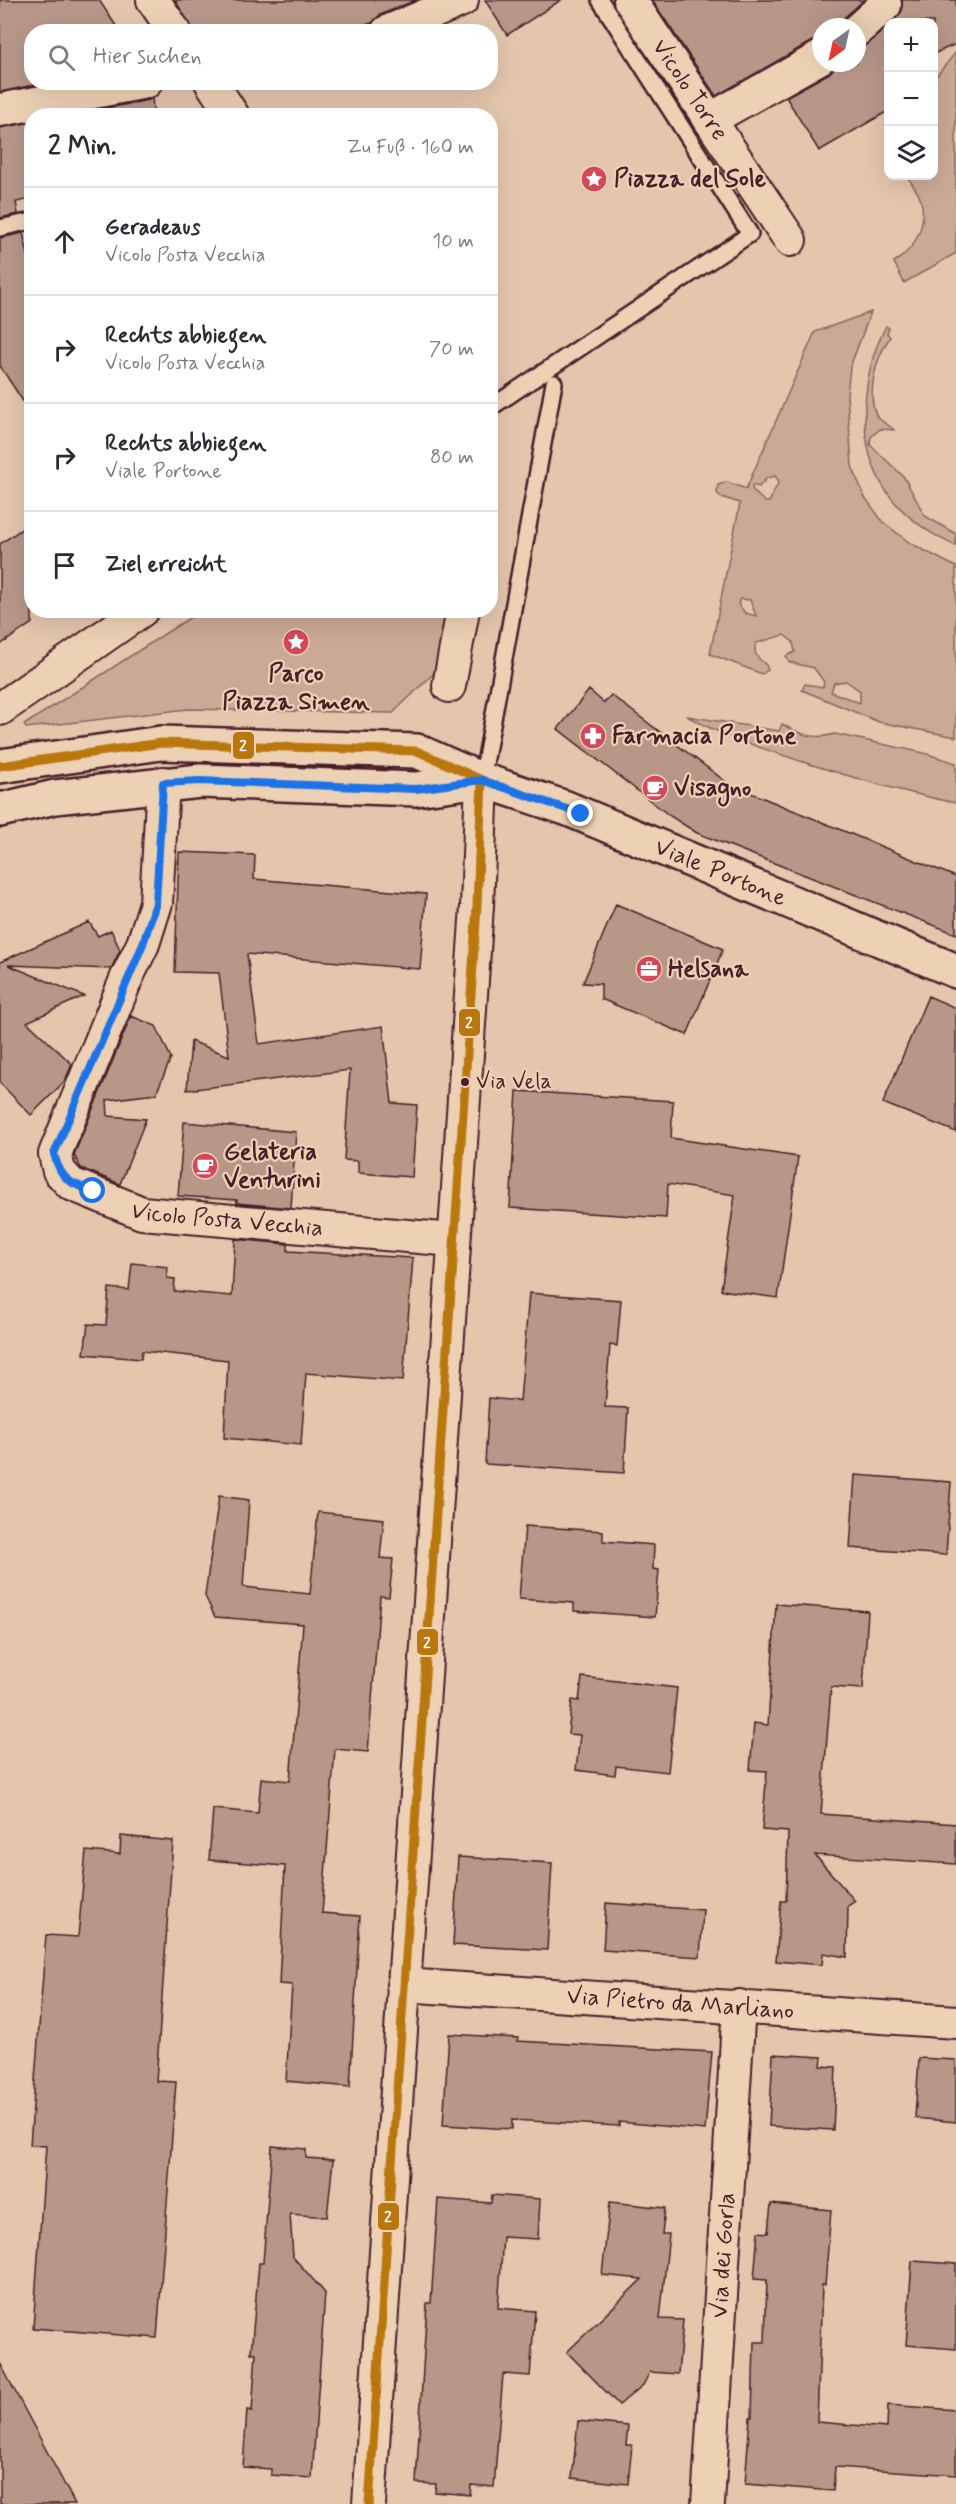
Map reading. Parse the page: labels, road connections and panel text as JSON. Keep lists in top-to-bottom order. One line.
{"streets":{"main road":["Viale Portone"],"street":["Vicolo Torre","Vicolo Posta Vecchia","Via Pietro da Marliano","Via dei Gorla"]},"crossings":[["Viale Portone","Vicolo Posta Vecchia"],["Via Pietro da Marliano","Via dei Gorla"]],"places":{"place":["Piazza del Sole","Parco Piazza Simen"],"pharmacy":["Farmacia Portone"],"cafe":["Visagno","Gelateria Venturini"],"office":["Helsana"],"other":["Via Vela"]},"lines":["transit line 2"],"north":"bottom left","page":{"map_buttons":["+","−"],"search":"Hier suchen","heading":["2 Min.","Zu Fuß · 160 m"],"list":[["Geradeaus","Vicolo Posta Vecchia","10 m"],["Rechts abbiegen","Vicolo Posta Vecchia","70 m"],["Rechts abbiegen","Viale Portone","80 m"],"Ziel erreicht"]}}
